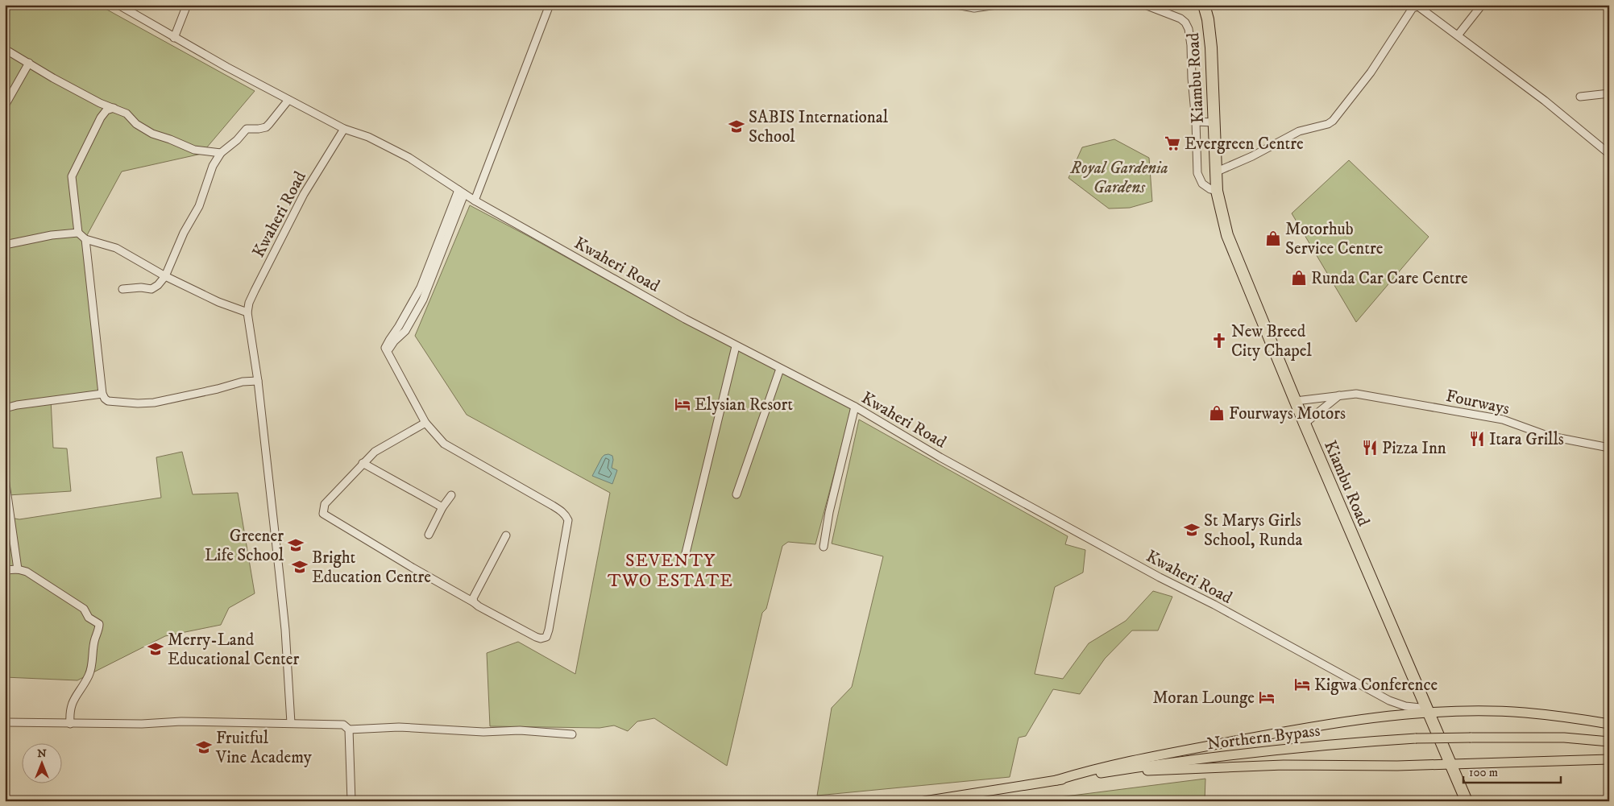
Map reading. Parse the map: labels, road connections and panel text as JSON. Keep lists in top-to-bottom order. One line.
{"streets":{"highway":["Kiambu Road"],"main road":["Northern Bypass"],"street":["Kwaheri Road","Fourways"]},"crossings":[["Kiambu Road","Kwaheri Road"],["Kiambu Road","Fourways"]],"districts":["SEVENTY TWO ESTATE"],"parks":["Royal Gardenia Gardens"],"places":{"school or university":["SABIS International School","St Marys Girls School, Runda","Greener Life School","Bright Education Centre","Merry-Land Educational Center","Fruitful Vine Academy"],"supermarket":["Evergreen Centre"],"shop":["Motorhub Service Centre","Runda Car Care Centre","Fourways Motors"],"church":["New Breed City Chapel"],"hotel":["Elysian Resort","Kigwa Conference","Moran Lounge"],"restaurant":["Itara Grills","Pizza Inn"]},"scale_bar":"100 m","north":"top"}
